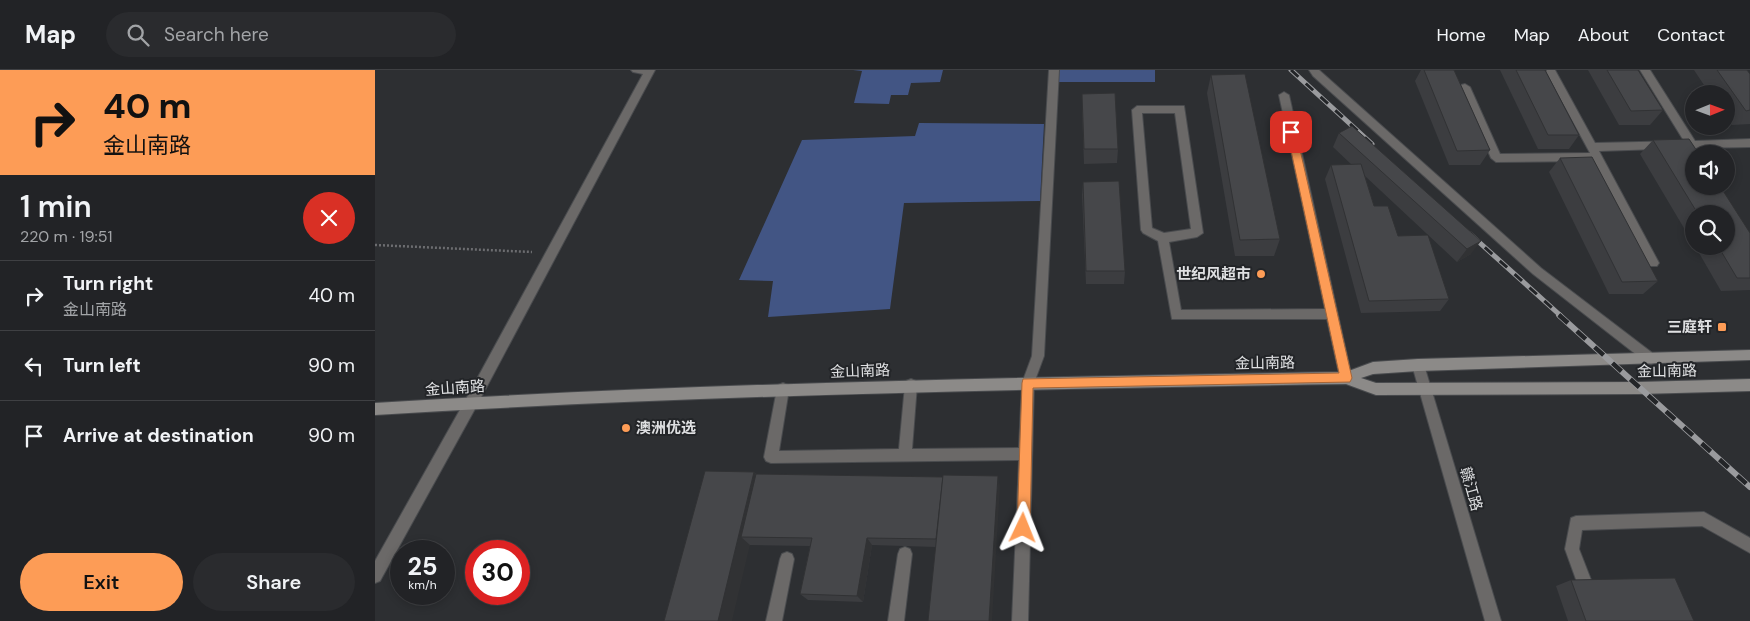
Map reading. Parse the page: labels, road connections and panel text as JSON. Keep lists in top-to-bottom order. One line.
{"streets":{"main road":["金山南路"],"street":["赣江路"]},"crossings":[["金山南路","赣江路"]],"places":{"other":["世纪风超市","澳洲优选"],"transit":["三庭轩"]},"north":"right","page":{"header":"Map","search":"Search here","nav":["Home","Map","About","Contact"],"turn":["40 m","金山南路"],"heading":["1 min","220 m · 19:51"],"list":[{"name":"Turn right","note":"金山南路","value":"40 m"},{"name":"Turn left","value":"90 m"},{"name":"Arrive at destination","value":"90 m"}],"speed":"25 km/h","limit":"30","buttons":["Exit","Share"]}}
